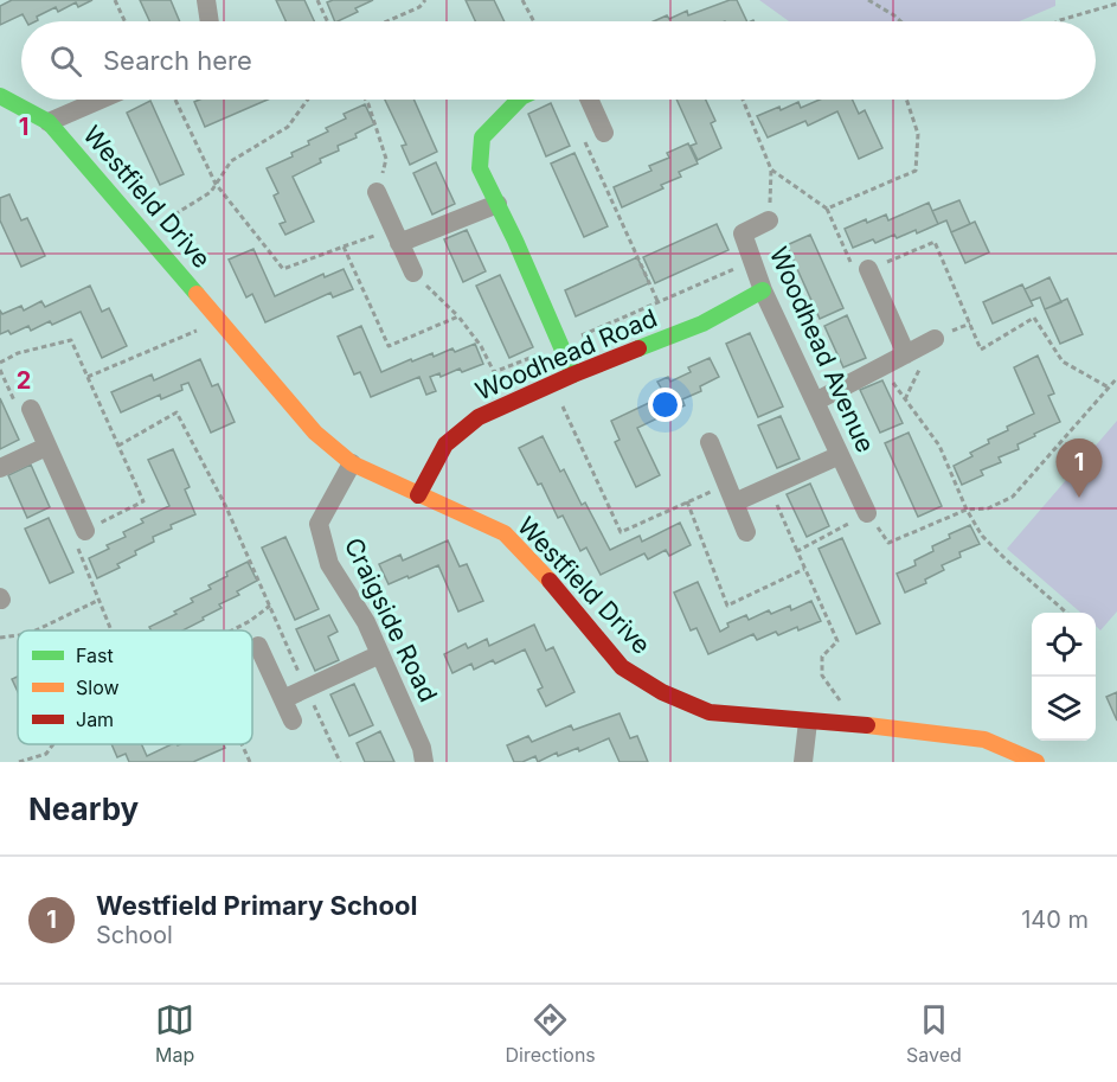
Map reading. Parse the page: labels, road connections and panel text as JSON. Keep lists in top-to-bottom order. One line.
{"streets":{"street":["Westfield Drive","Woodhead Avenue","Woodhead Road","Craigside Road"]},"crossings":[["Westfield Drive","Woodhead Road"],["Westfield Drive","Craigside Road"],["Woodhead Avenue","Woodhead Road"]],"legend":["Fast","Slow","Jam"],"page":{"search":"Search here","pins":"1","heading":"Nearby","list":[{"mark":"1","name":"Westfield Primary School","note":"School","value":"140 m"}],"nav":["Map","Directions","Saved"]},"grid":{"rows":["1","2"]}}
